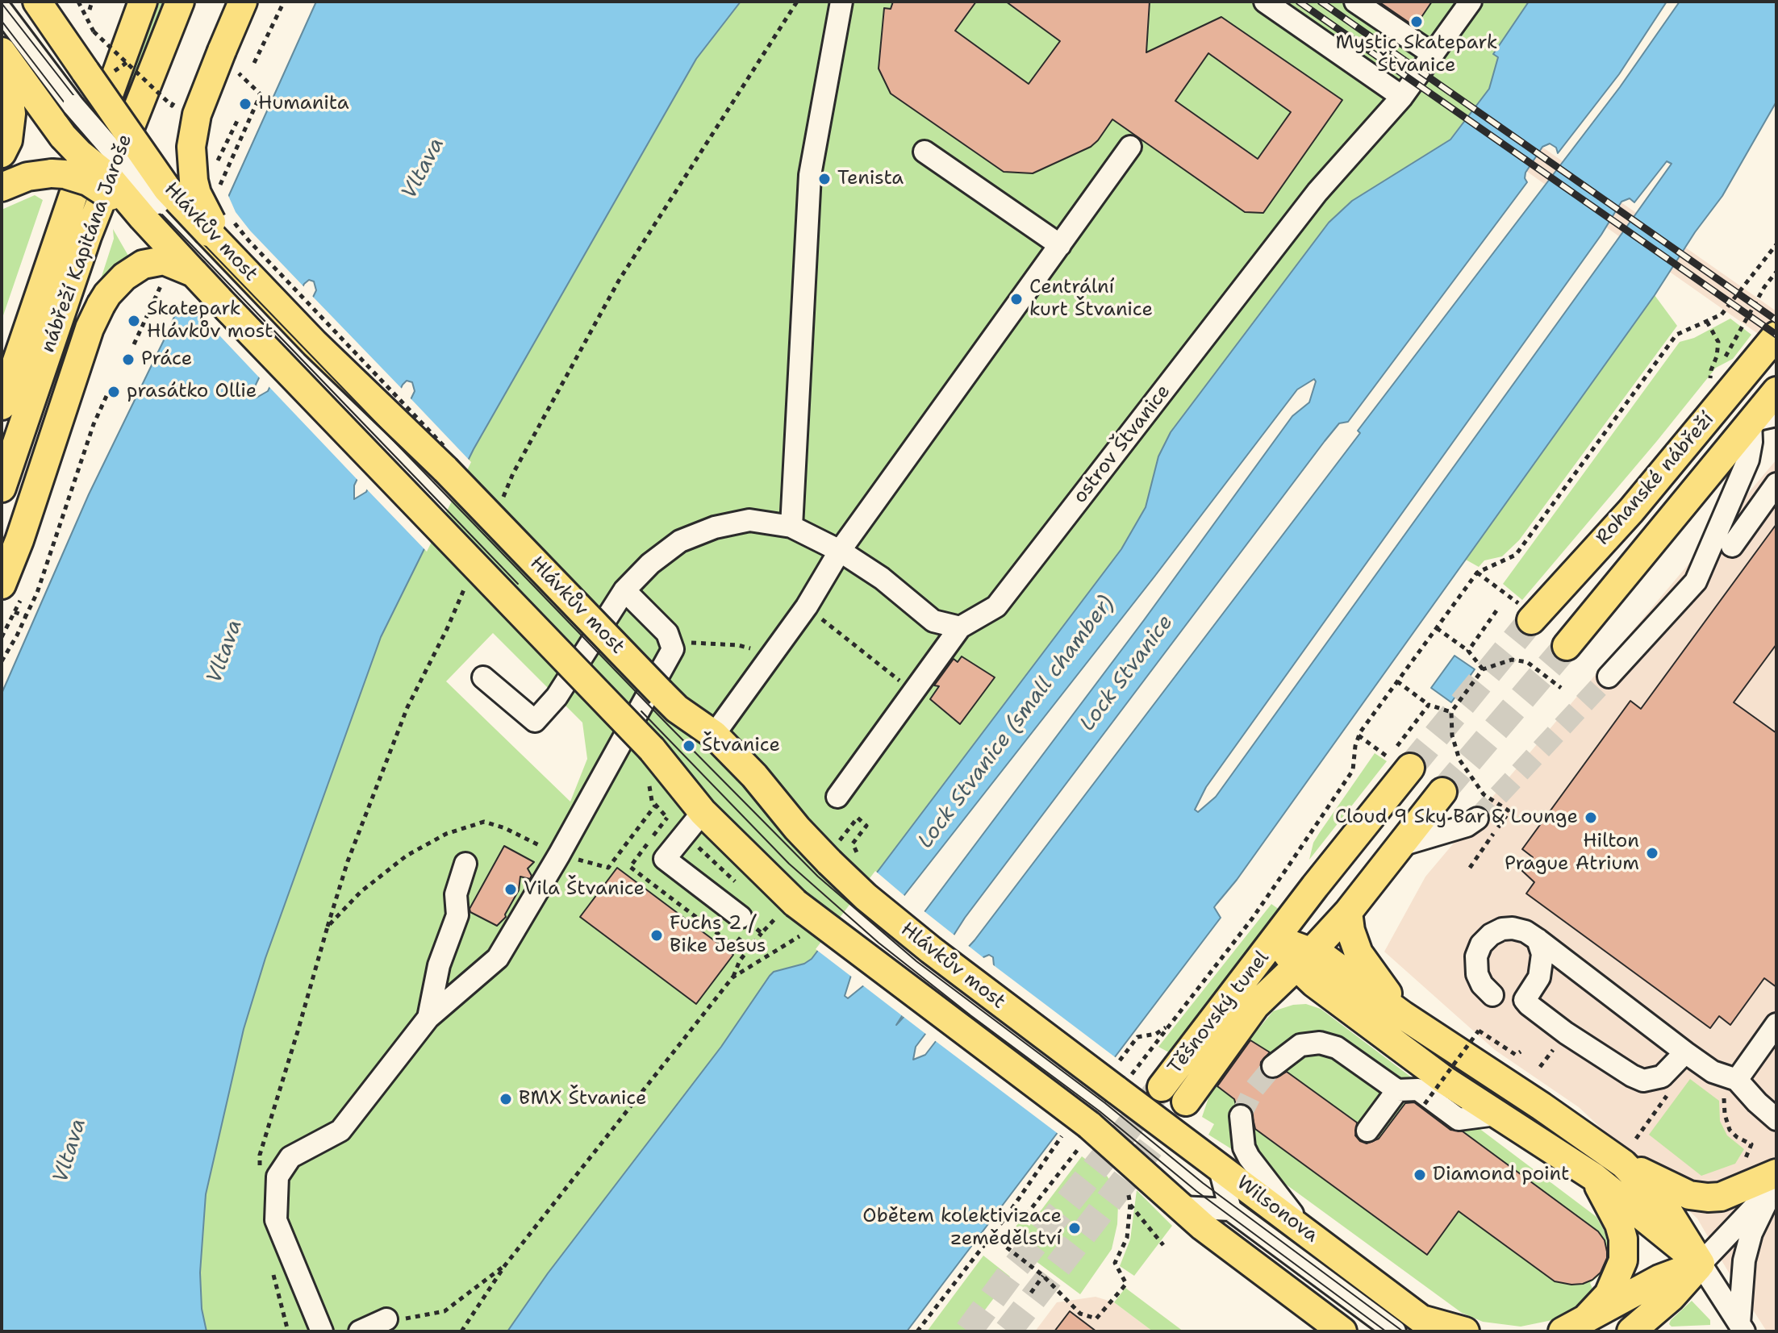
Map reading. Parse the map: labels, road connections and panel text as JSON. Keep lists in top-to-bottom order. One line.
{"streets":{"main road":["Hlávkův most","nábřeží Kapitána Jaroše","Rohanské nábřeží","Těšnovský tunel","Wilsonova"],"street":["ostrov Štvanice"]},"crossings":[["Hlávkův most","Wilsonova"]],"water":["Vltava","Lock Stvanice","Lock Stvanice (small chamber)"],"places":["Mystic Skatepark Štvanice","Humanita","Tenista","Centrální kurt Štvanice","Skatepark Hlávkův most","Práce","prasátko Ollie","Štvanice","Cloud 9 Sky Bar & Lounge","Hilton Prague Atrium","Vila Štvanice","Fuchs 2 / Bike Jesus","BMX Štvanice","Diamond point","Obětem kolektivizace zemědělství"]}
